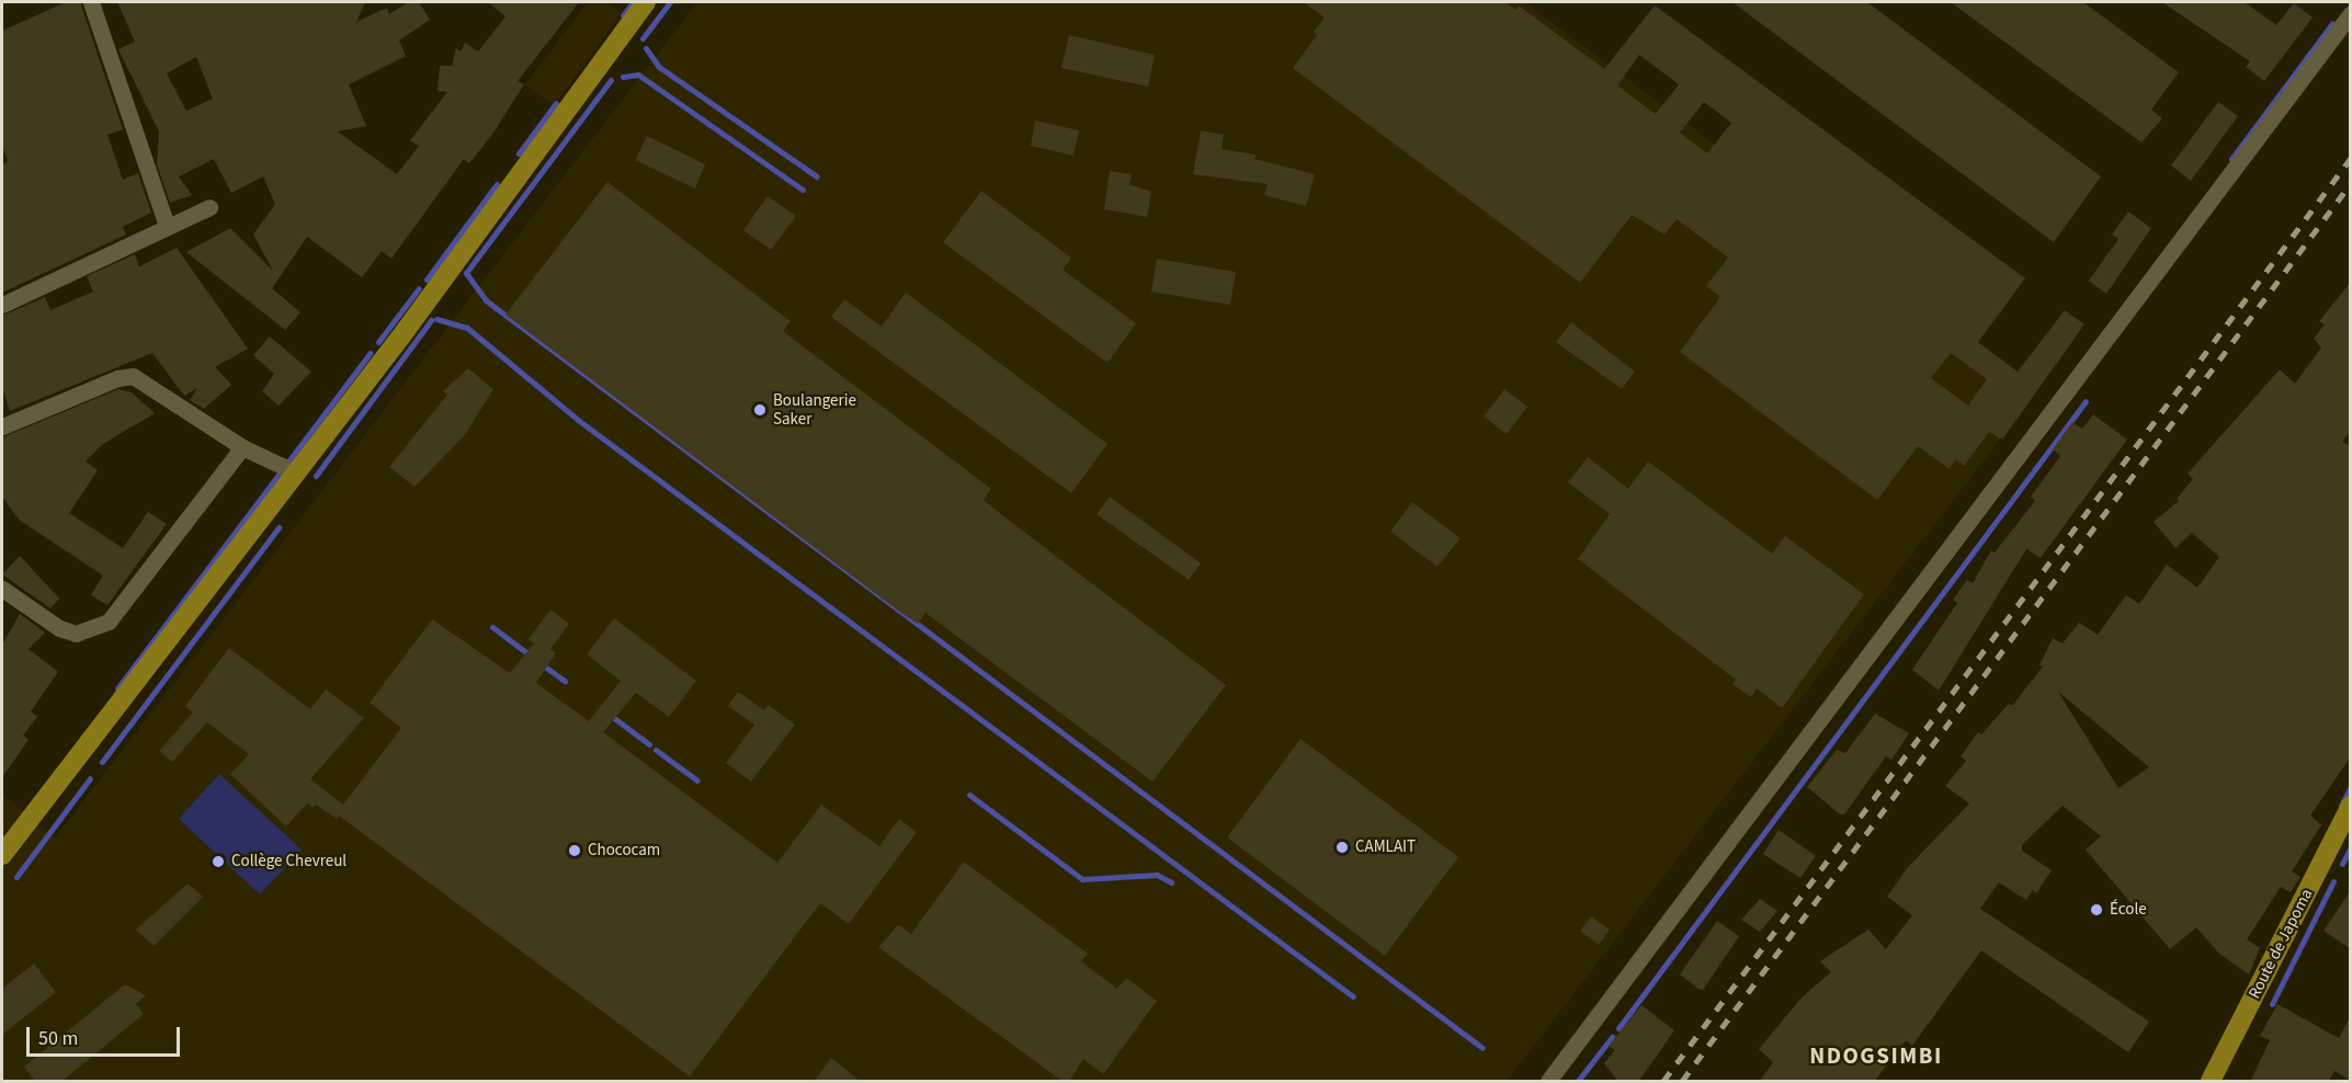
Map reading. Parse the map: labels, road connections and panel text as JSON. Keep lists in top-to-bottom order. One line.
{"streets":{"main road":["Route de Japoma"]},"districts":["NDOGSIMBI"],"places":["Boulangerie Saker","CAMLAIT","Chococam","Collège Chevreul","École"],"scale_bar":"50 m"}
